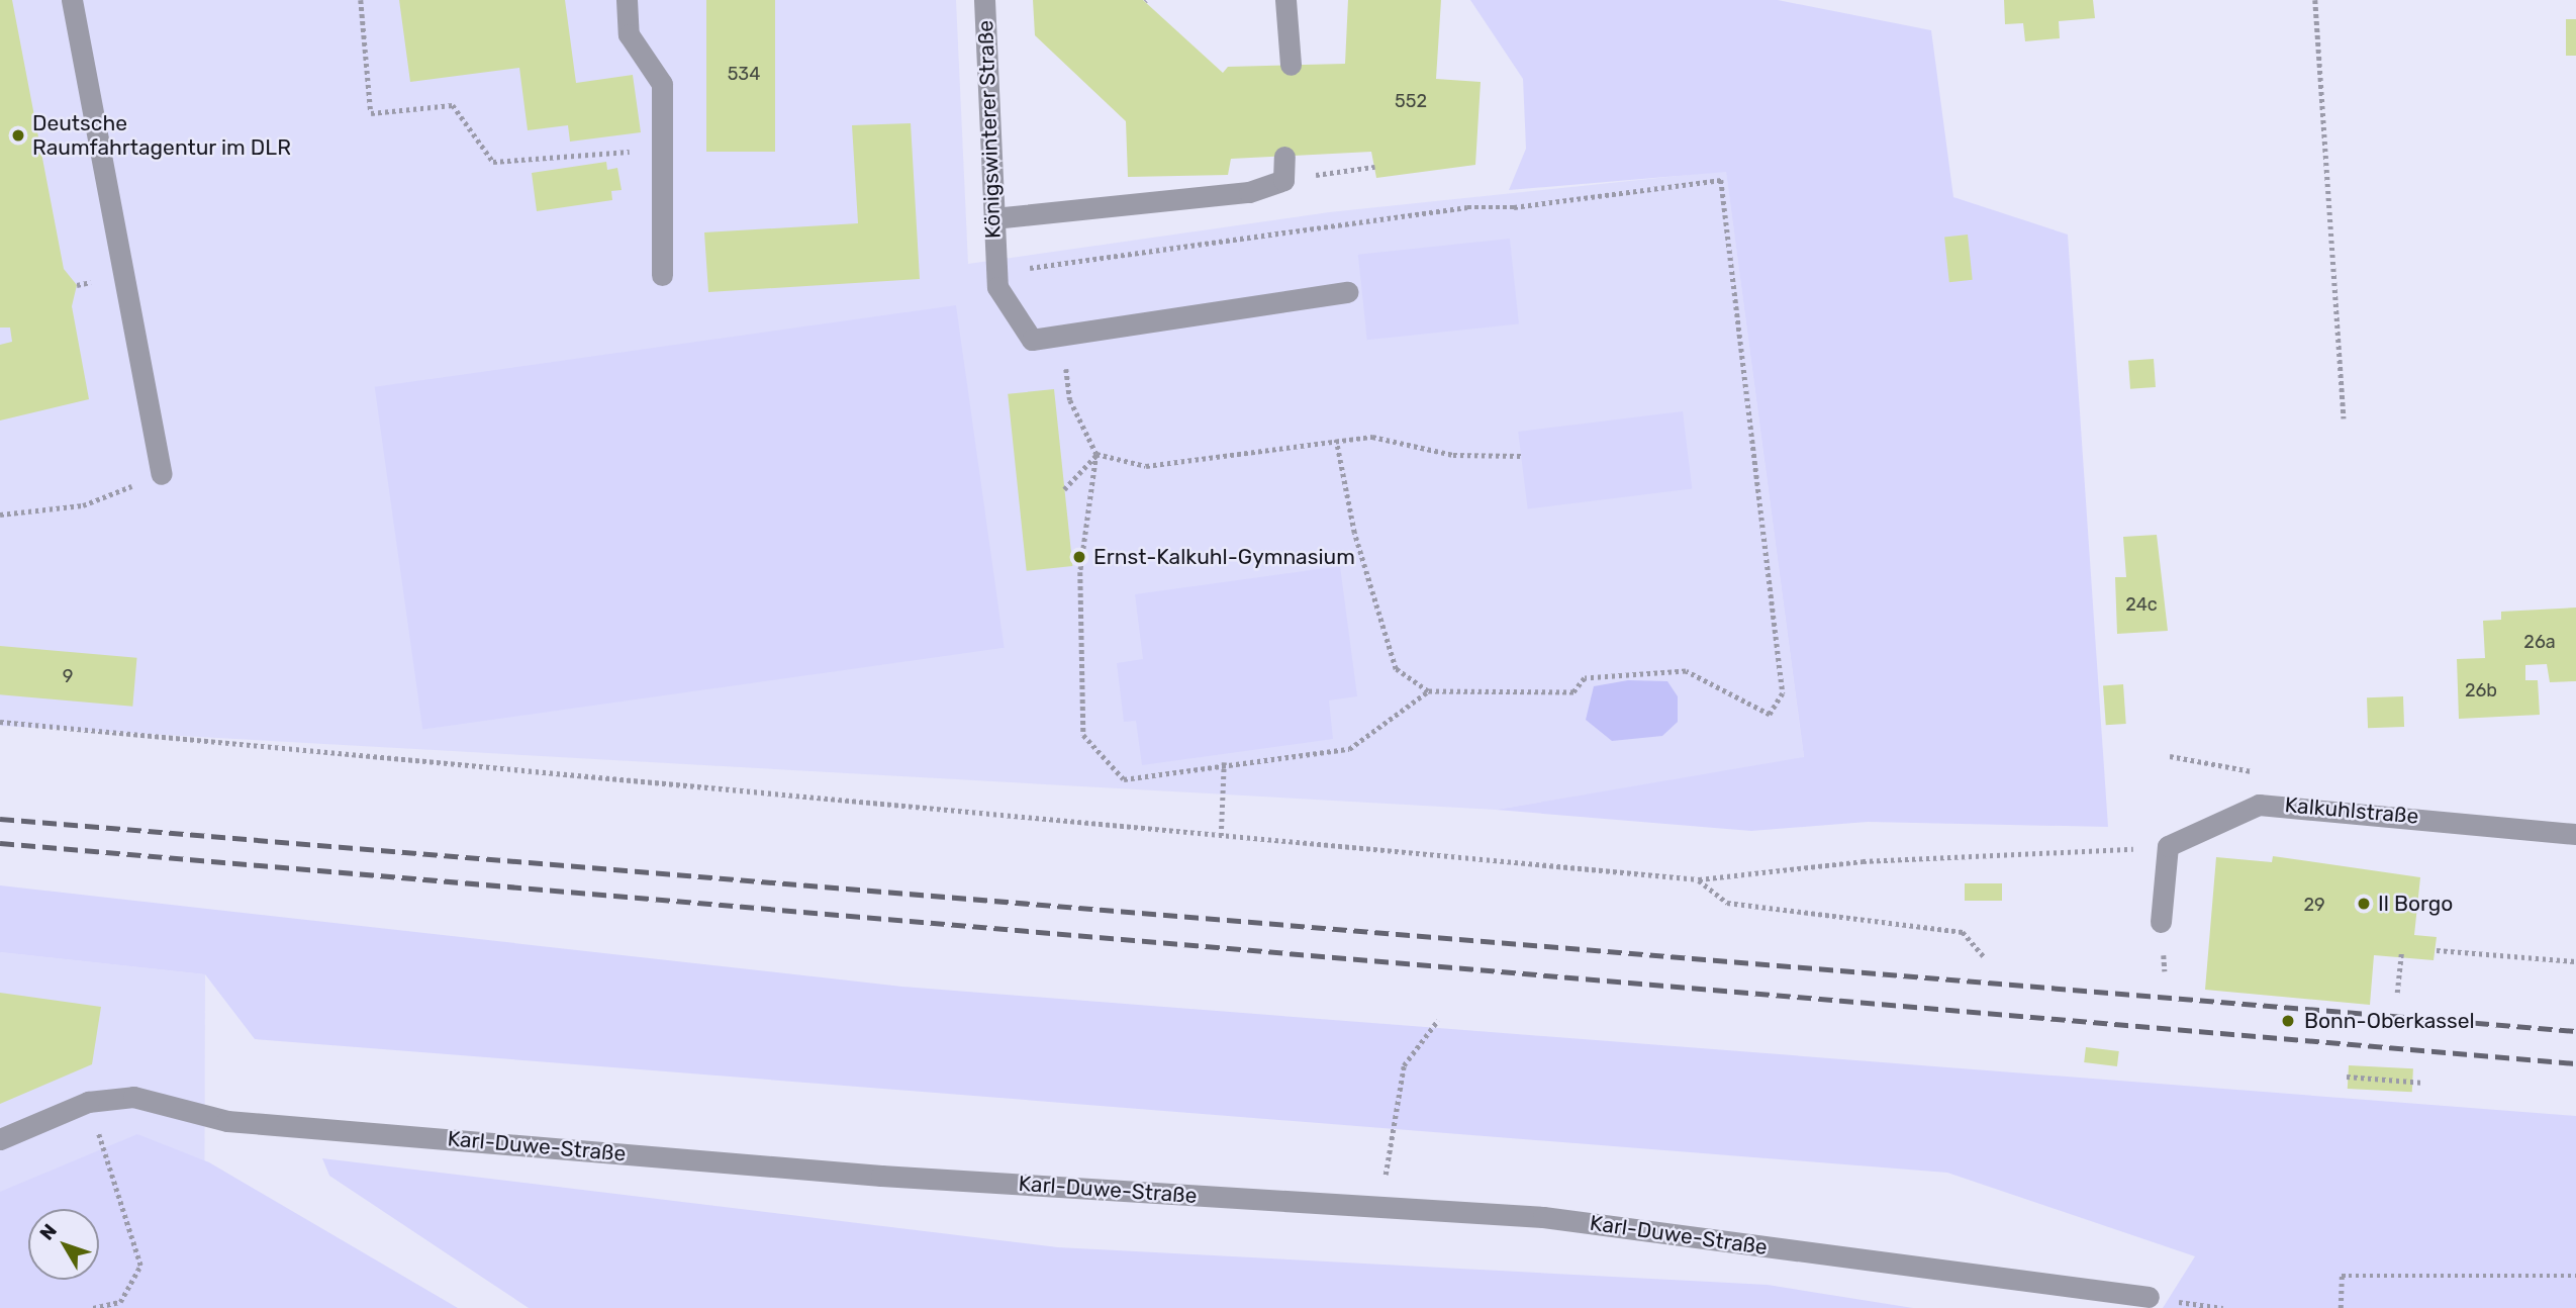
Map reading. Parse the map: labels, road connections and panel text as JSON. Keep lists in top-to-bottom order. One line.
{"streets":{"street":["Königswinterer Straße","Kalkuhlstraße","Karl-Duwe-Straße"]},"places":["Deutsche Raumfahrtagentur im DLR","Ernst-Kalkuhl-Gymnasium","Il Borgo","Bonn-Oberkassel"],"house_numbers":["534","552","24c","26a","9","26b","29"],"north":"top left"}
